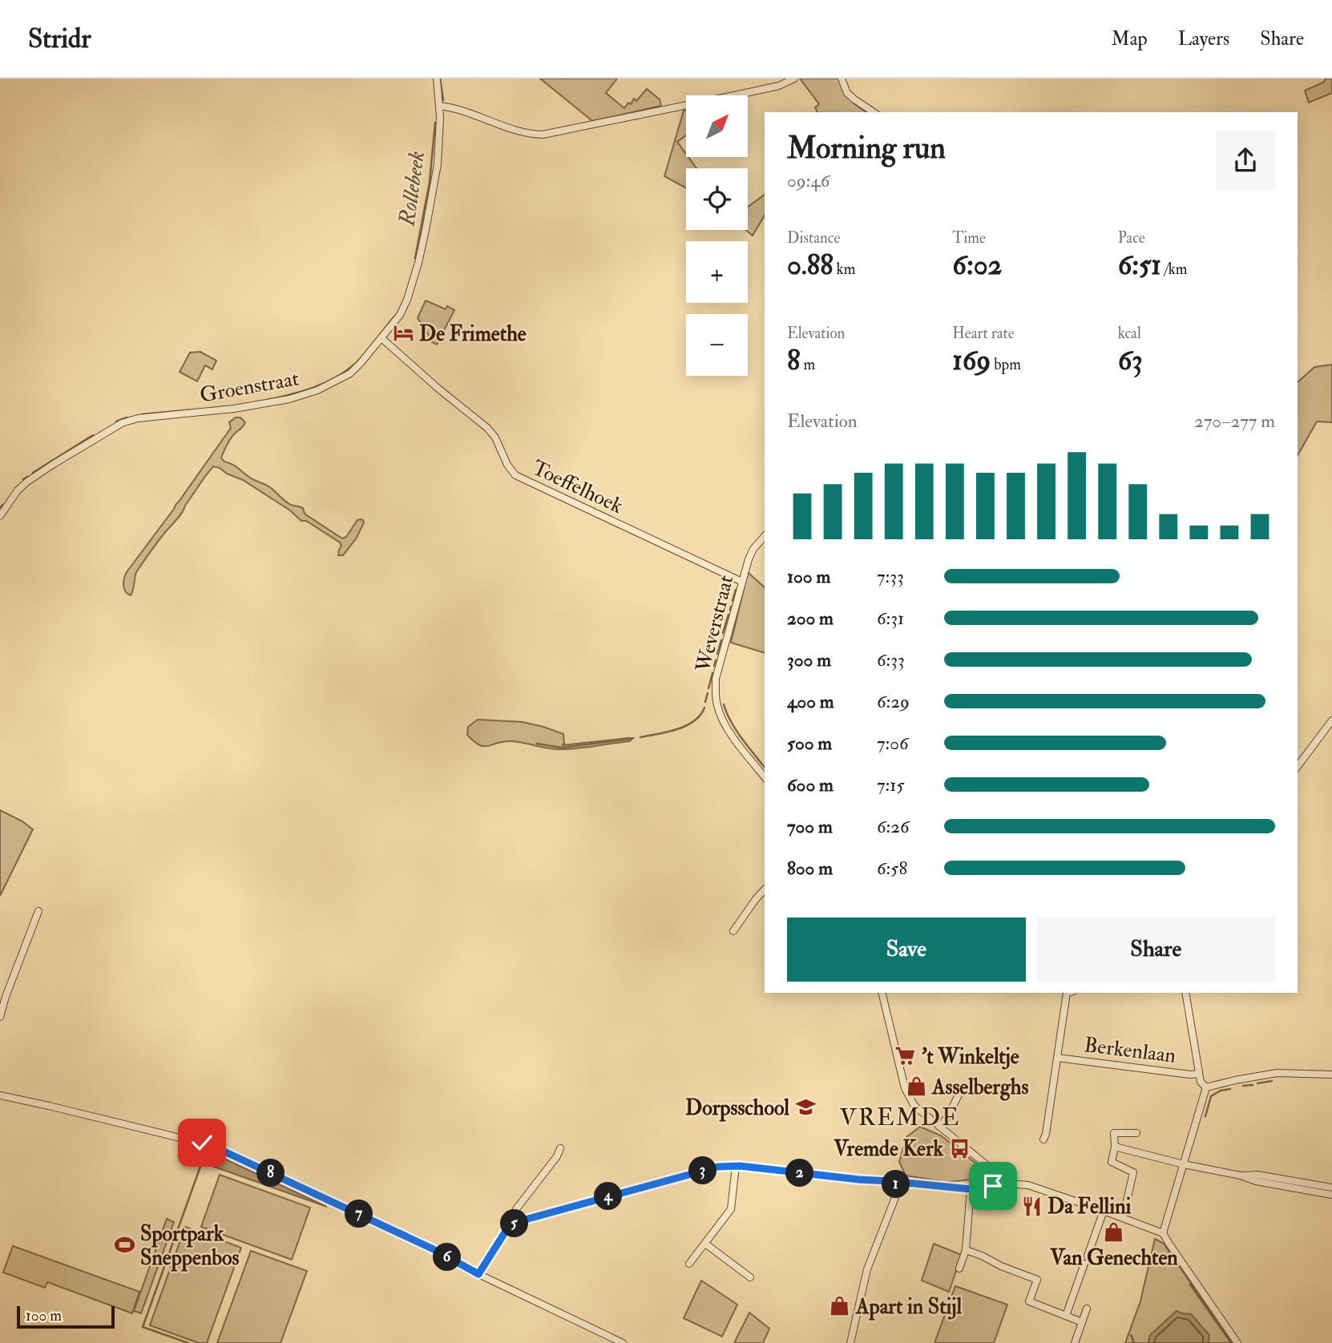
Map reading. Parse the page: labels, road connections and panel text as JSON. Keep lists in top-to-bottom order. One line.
{"streets":{"street":["Groenstraat","Toeffelhoek","Weverstraat","Berkenlaan"]},"crossings":[["Groenstraat","Toeffelhoek"],["Toeffelhoek","Weverstraat"]],"districts":["VREMDE"],"water":["Rollebeek"],"places":{"hotel":["De Frimethe"],"supermarket":["'t Winkeltje"],"shop":["Asselberghs","Van Genechten","Apart in Stijl"],"school or university":["Dorpsschool"],"bus stop":["Vremde Kerk"],"restaurant":["Da Fellini"],"sports":["Sportpark Sneppenbos"]},"scale_bar":"100 m","north":"top right","page":{"header":"Stridr","nav":["Map","Layers","Share"],"map_buttons":["+","−"],"heading":["Morning run","09:46"],"stats":[["Distance","0.88 km"],["Time","6:02"],["Pace","6:51 /km"],["Elevation","8 m"],["Heart rate","169 bpm"],["kcal","63"]],"chart":["Elevation","270–277 m"],"list":[{"name":"100 m","note":"7:33"},{"name":"200 m","note":"6:31"},{"name":"300 m","note":"6:33"},{"name":"400 m","note":"6:29"},{"name":"500 m","note":"7:06"},{"name":"600 m","note":"7:15"},{"name":"700 m","note":"6:26"},{"name":"800 m","note":"6:58"}],"buttons":["Save","Share"],"pins":["3","2","8","1","4","7","5","6"],"scale":"100 m"}}
